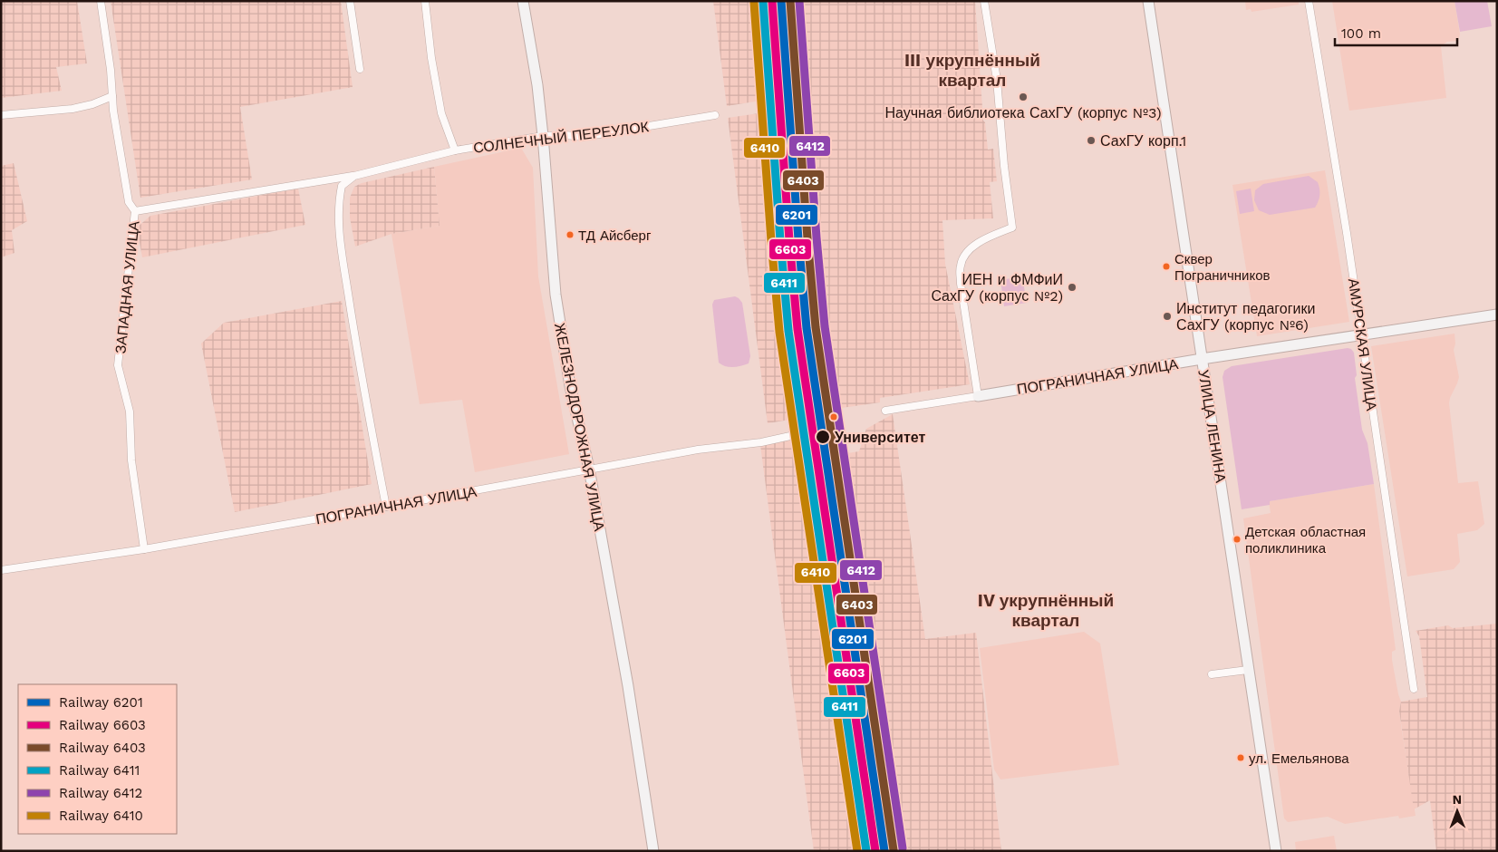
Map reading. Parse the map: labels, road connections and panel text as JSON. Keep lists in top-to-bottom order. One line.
{"streets":{"main road":["ПОГРАНИЧНАЯ УЛИЦА","УЛИЦА ЛЕНИНА","ЖЕЛЕЗНОДОРОЖНАЯ УЛИЦА"],"street":["СОЛНЕЧНЫЙ ПЕРЕУЛОК","ЗАПАДНАЯ УЛИЦА","АМУРСКАЯ УЛИЦА"]},"crossings":[["СОЛНЕЧНЫЙ ПЕРЕУЛОК","ЗАПАДНАЯ УЛИЦА"],["СОЛНЕЧНЫЙ ПЕРЕУЛОК","ЖЕЛЕЗНОДОРОЖНАЯ УЛИЦА"],["ЗАПАДНАЯ УЛИЦА","ПОГРАНИЧНАЯ УЛИЦА"],["АМУРСКАЯ УЛИЦА","ПОГРАНИЧНАЯ УЛИЦА"],["ПОГРАНИЧНАЯ УЛИЦА","УЛИЦА ЛЕНИНА"],["ПОГРАНИЧНАЯ УЛИЦА","ЖЕЛЕЗНОДОРОЖНАЯ УЛИЦА"]],"districts":["III укрупнённый квартал","IV укрупнённый квартал"],"places":["Научная библиотека СахГУ (корпус №3)","СахГУ корп.1","ТД Айсберг","Сквер Пограничников","ИЕН и ФМФиИ СахГУ (корпус №2)","Институт педагогики СахГУ (корпус №6)","Университет","Детская областная поликлиника","ул. Емельянова"],"lines":["rail line 6201","rail line 6403","rail line 6412","rail line 6603","rail line 6411","rail line 6410"],"legend":["Railway 6201","Railway 6603","Railway 6403","Railway 6411","Railway 6412","Railway 6410"],"scale_bar":"100 m","north":"top"}
